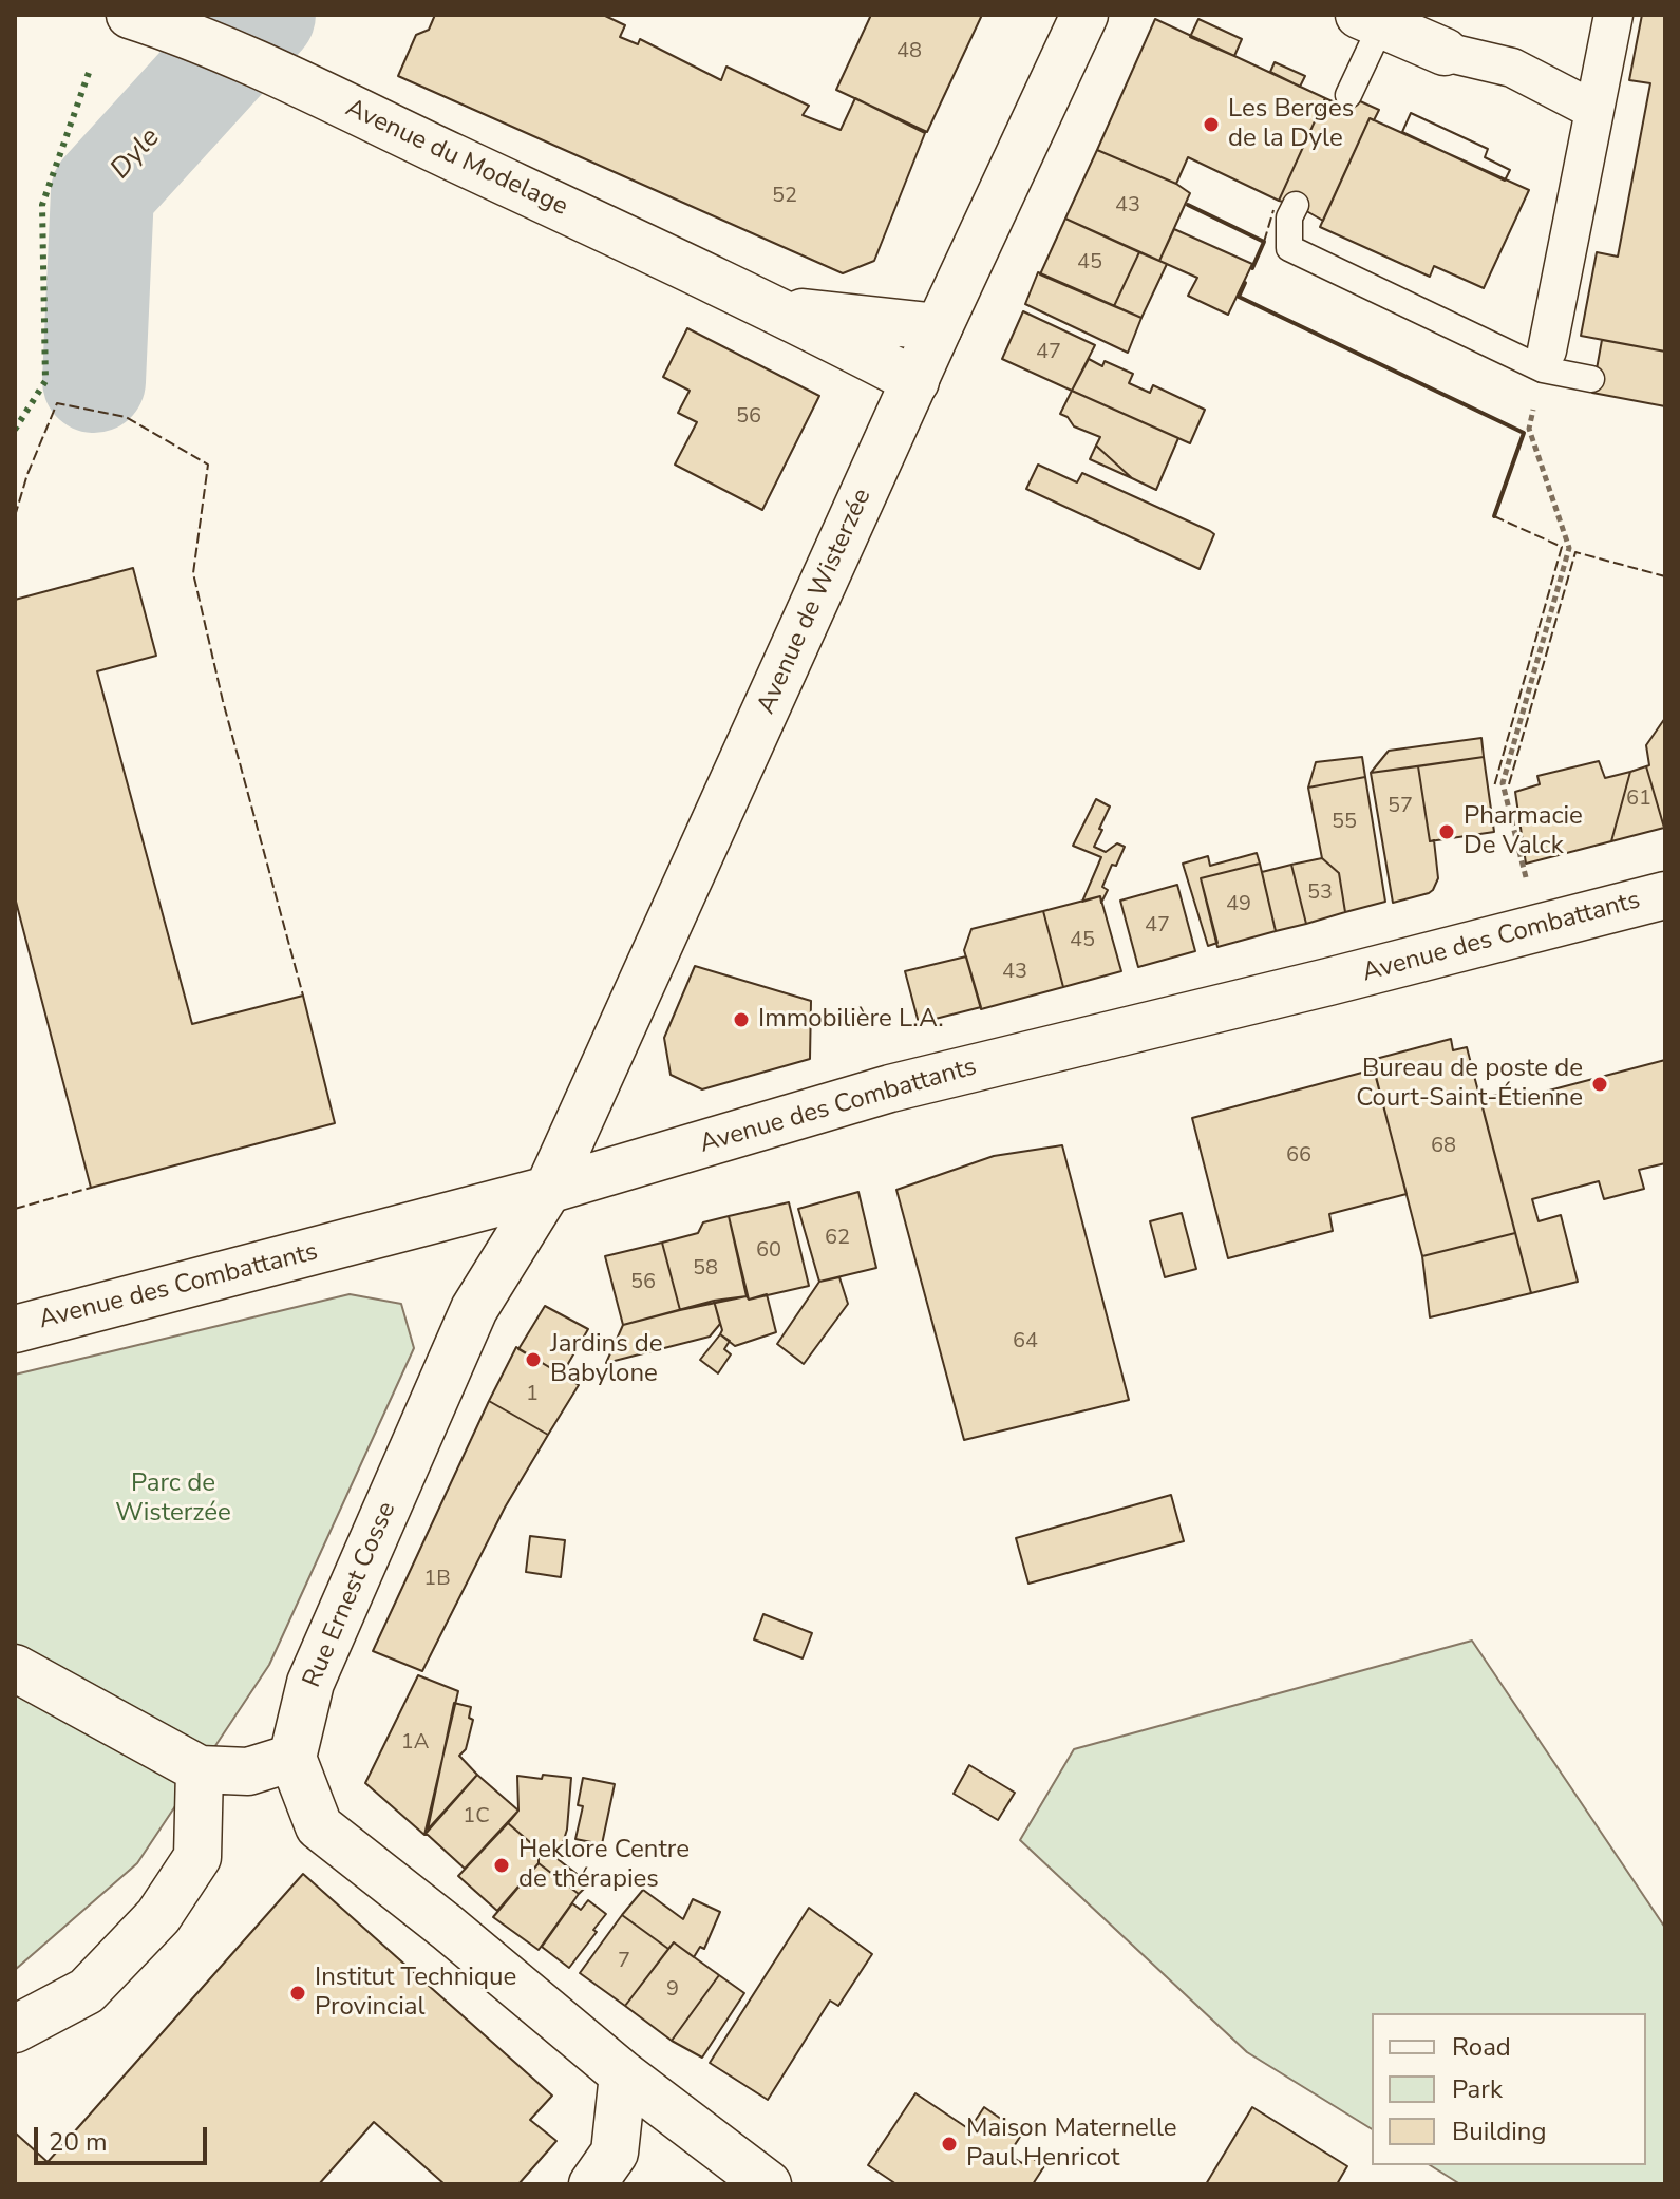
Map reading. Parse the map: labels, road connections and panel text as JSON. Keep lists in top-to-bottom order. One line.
{"streets":{"street":["Avenue du Modelage","Avenue de Wisterzée","Avenue des Combattants","Rue Ernest Cosse"]},"crossings":[["Avenue du Modelage","Avenue de Wisterzée"],["Avenue de Wisterzée","Avenue des Combattants"],["Avenue de Wisterzée","Rue Ernest Cosse"],["Avenue des Combattants","Rue Ernest Cosse"]],"water":["Dyle"],"parks":["Parc de Wisterzée"],"places":["Les Berges de la Dyle","Pharmacie De Valck","Immobilière L.A.","Bureau de poste de Court-Saint-Étienne","Jardins de Babylone","Heklore Centre de thérapies","Institut Technique Provincial","Maison Maternelle Paul Henricot"],"house_numbers":["48","52","43","45","47","56","61","57","55","53","49","47","45","43","68","66","62","60","58","56","64","1","1B","1A","1C","7","9"],"legend":["Road","Park","Building"],"scale_bar":"20 m"}
